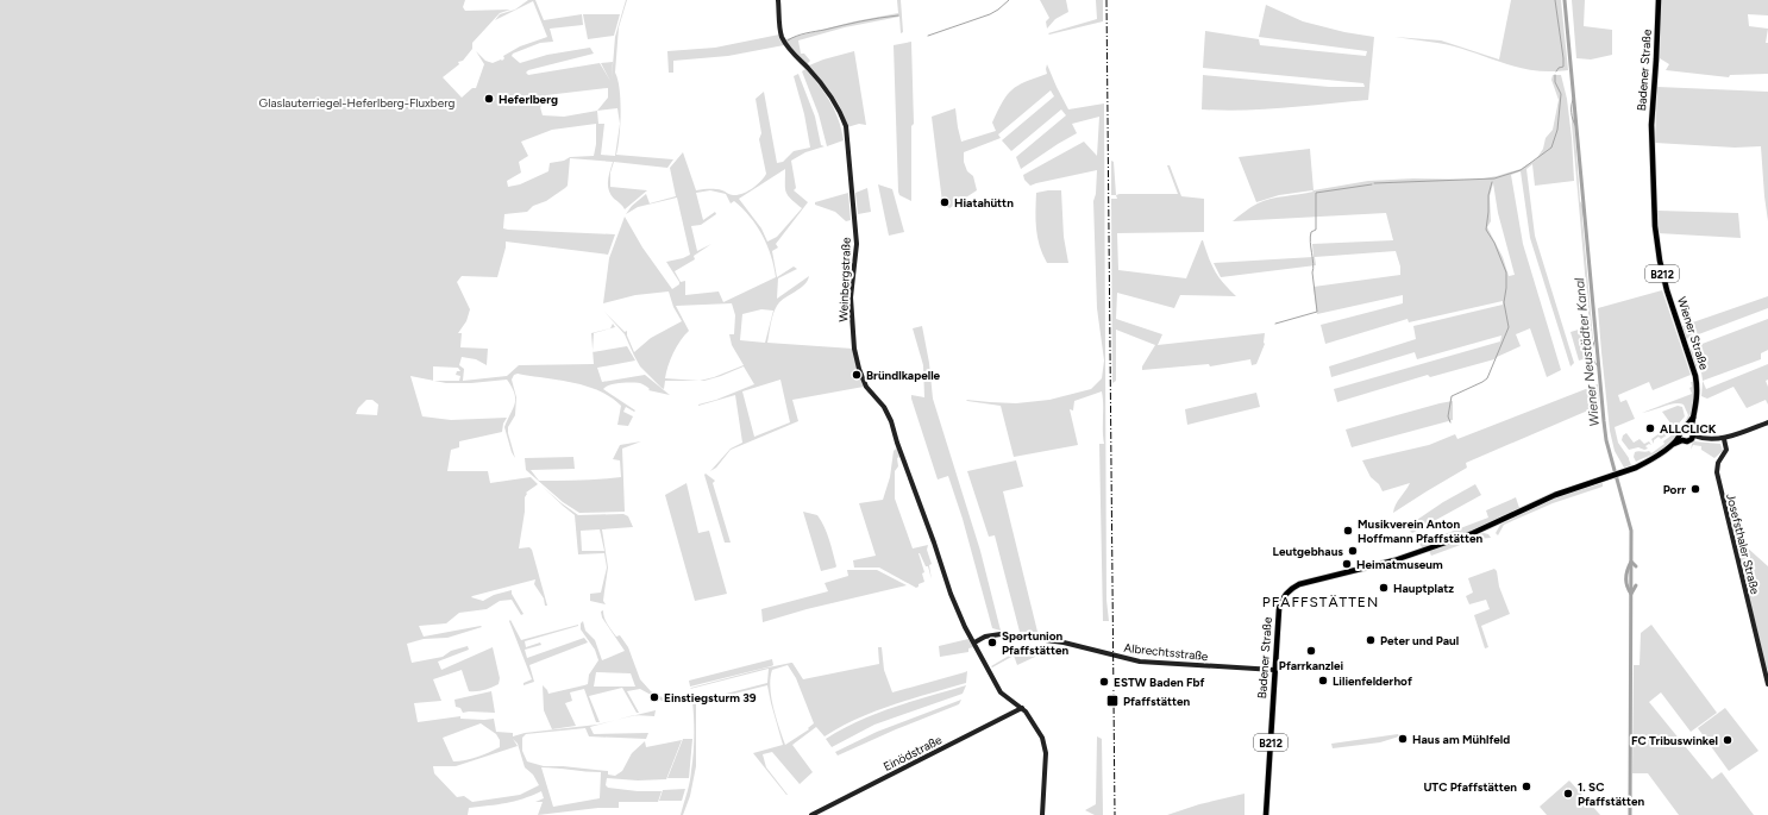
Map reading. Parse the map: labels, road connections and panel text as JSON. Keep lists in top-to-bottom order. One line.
{"streets":{"main road":["Badener Straße","B212","Weinbergstraße","Wiener Straße","Josefsthaler Straße","Albrechtsstraße","Einödstraße"]},"crossings":[["Badener Straße","Wiener Straße"],["Badener Straße","Albrechtsstraße"],["Weinbergstraße","Albrechtsstraße"],["Weinbergstraße","Einödstraße"]],"districts":["PFAFFSTÄTTEN"],"water":["Wiener Neustädter Kanal"],"parks":["Glaslauterriegel-Heferlberg-Fluxberg"],"places":{"other":["Heferlberg","Hiatahüttn","Bründlkapelle","ALLCLICK","Porr","Musikverein Anton Hoffmann Pfaffstätten","Leutgebhaus","Heimatmuseum","Hauptplatz","Peter und Paul","Sportunion Pfaffstätten","Pfarrkanzlei","Lilienfelderhof","ESTW Baden Fbf","Einstiegsturm 39","Haus am Mühlfeld","FC Tribuswinkel","UTC Pfaffstätten","1. SC Pfaffstätten"],"transit":["Pfaffstätten"]}}
